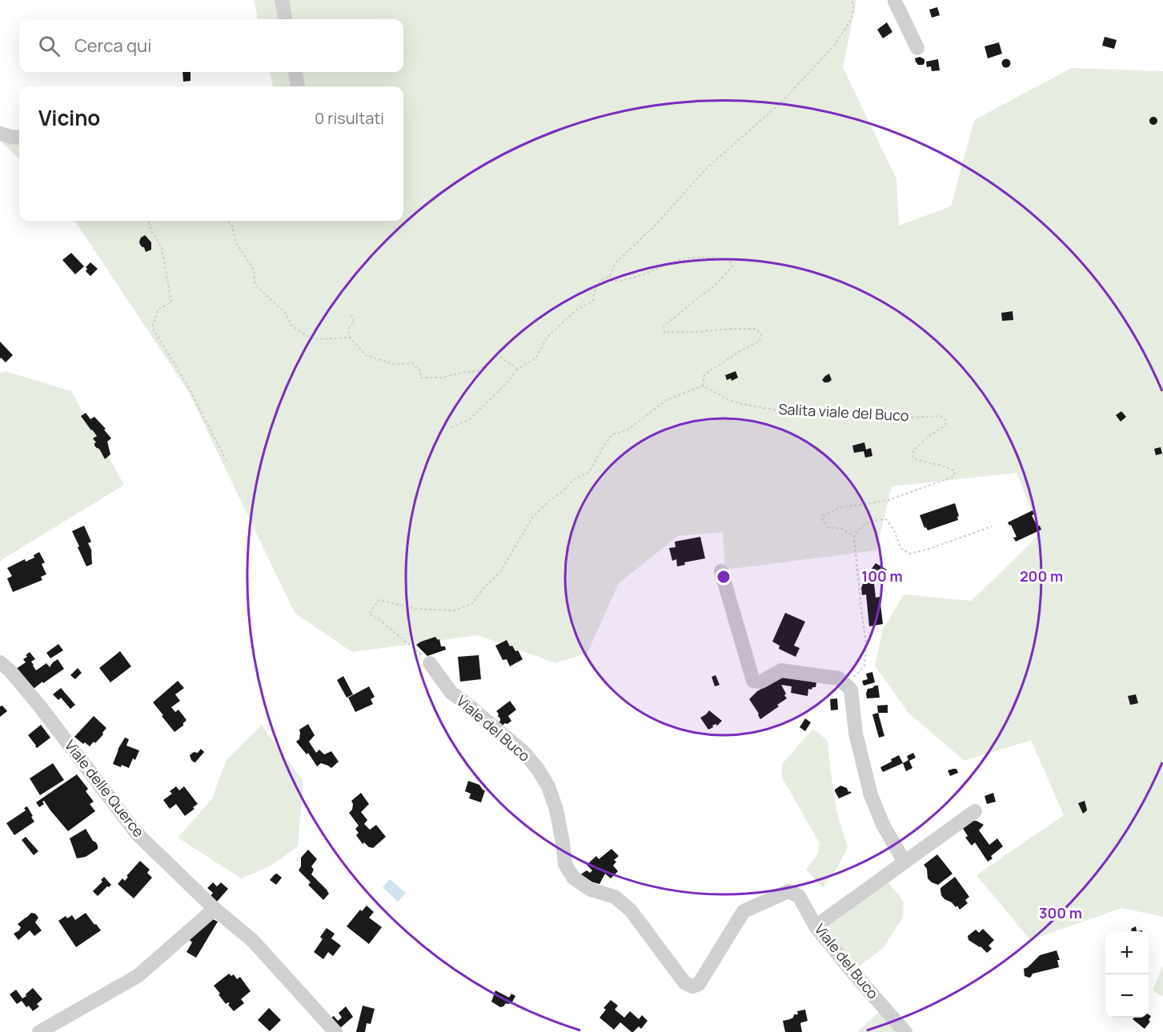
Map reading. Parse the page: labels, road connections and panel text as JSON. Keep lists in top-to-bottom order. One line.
{"streets":{"street":["Viale del Buco","Viale delle Querce"],"path":["Salita viale del Buco"]},"page":{"search":"Cerca qui","heading":["Vicino","0 risultati"],"map_buttons":["+","−"]},"rings":["100 m","200 m","300 m"]}
